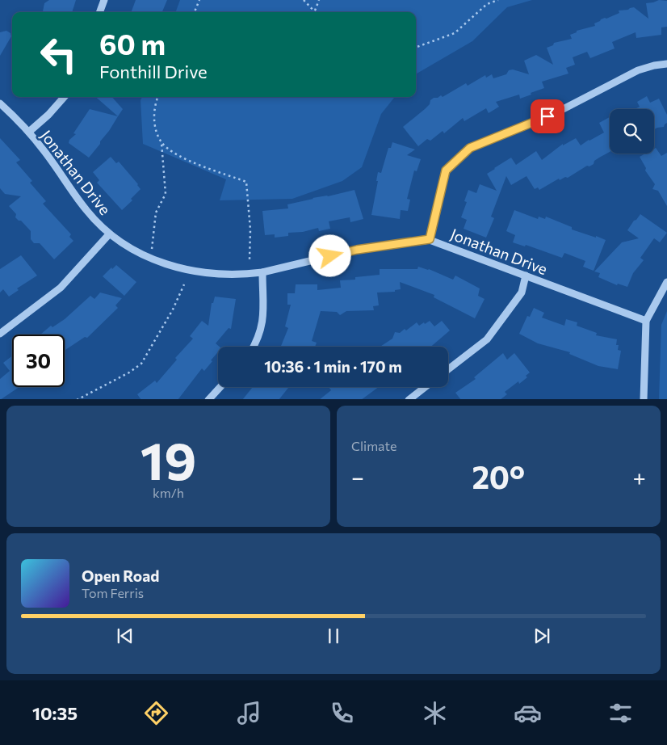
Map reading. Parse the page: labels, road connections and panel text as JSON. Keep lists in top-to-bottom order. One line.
{"streets":{"street":["Jonathan Drive"]},"page":{"turn":["60 m","Fonthill Drive"],"limit":"30","trip":"10:36 · 1 min · 170 m","tile":[["19","km/h"],"Climate"],"heat":["−","20°","+"],"song":["Open Road","Tom Ferris"],"tabs":"10:35"}}
